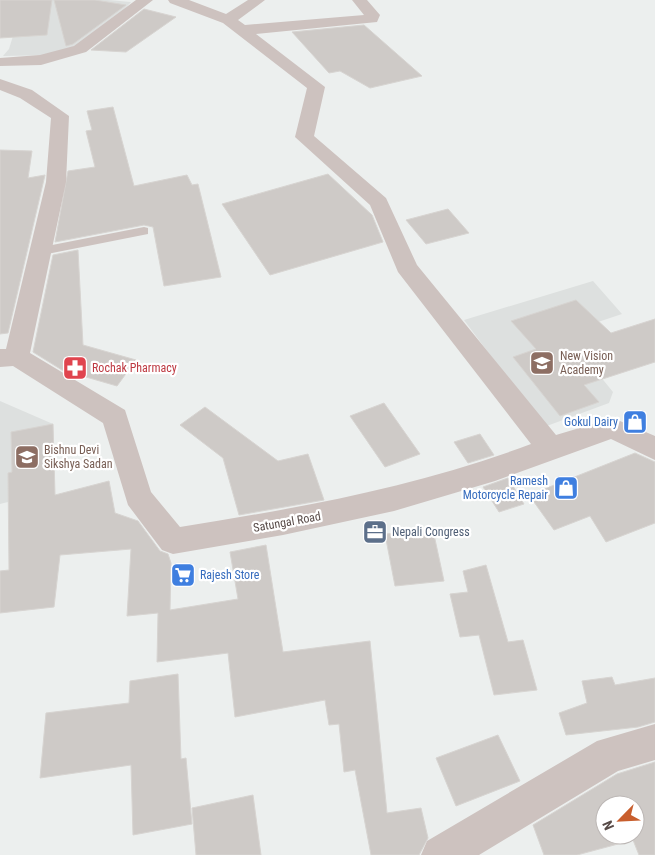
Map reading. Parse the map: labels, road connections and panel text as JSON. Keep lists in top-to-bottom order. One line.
{"streets":{"street":["Satungal Road"]},"places":{"school or university":["New Vision Academy","Bishnu Devi Sikshya Sadan"],"pharmacy":["Rochak Pharmacy"],"shop":["Gokul Dairy","Ramesh Motorcycle Repair"],"office":["Nepali Congress"],"supermarket":["Rajesh Store"]},"north":"bottom left"}
